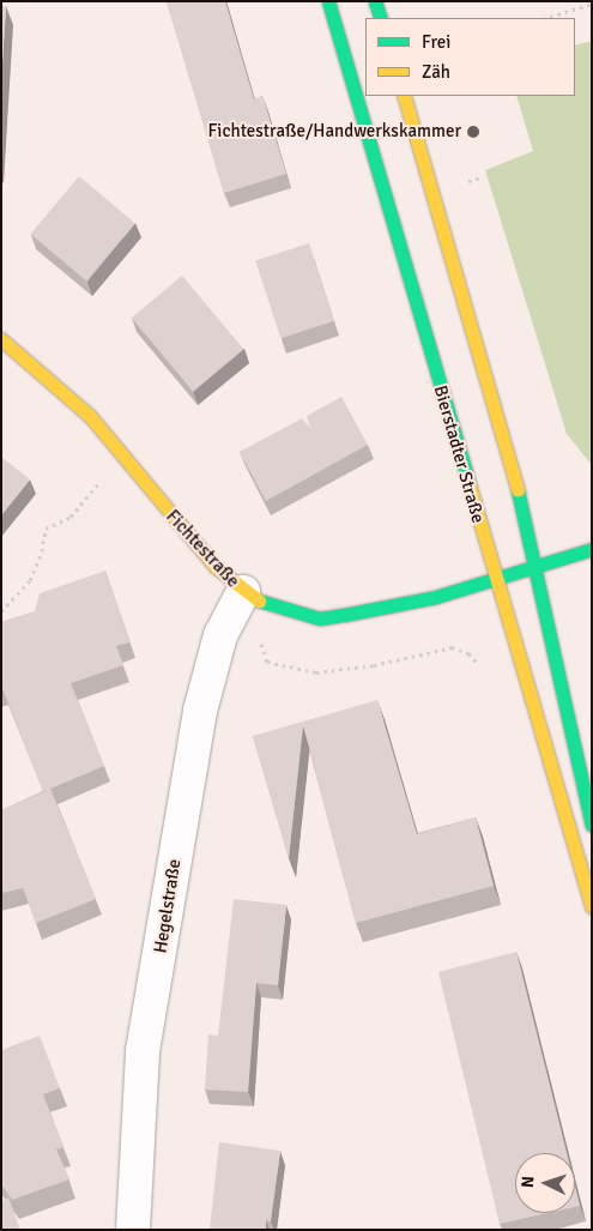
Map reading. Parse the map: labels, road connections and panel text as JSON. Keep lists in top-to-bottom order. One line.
{"streets":{"main road":["Bierstadter Straße","Fichtestraße"],"street":["Hegelstraße"]},"crossings":[["Bierstadter Straße","Fichtestraße"],["Fichtestraße","Hegelstraße"]],"places":["Fichtestraße/Handwerkskammer"],"legend":["Frei","Zäh"],"north":"left"}
